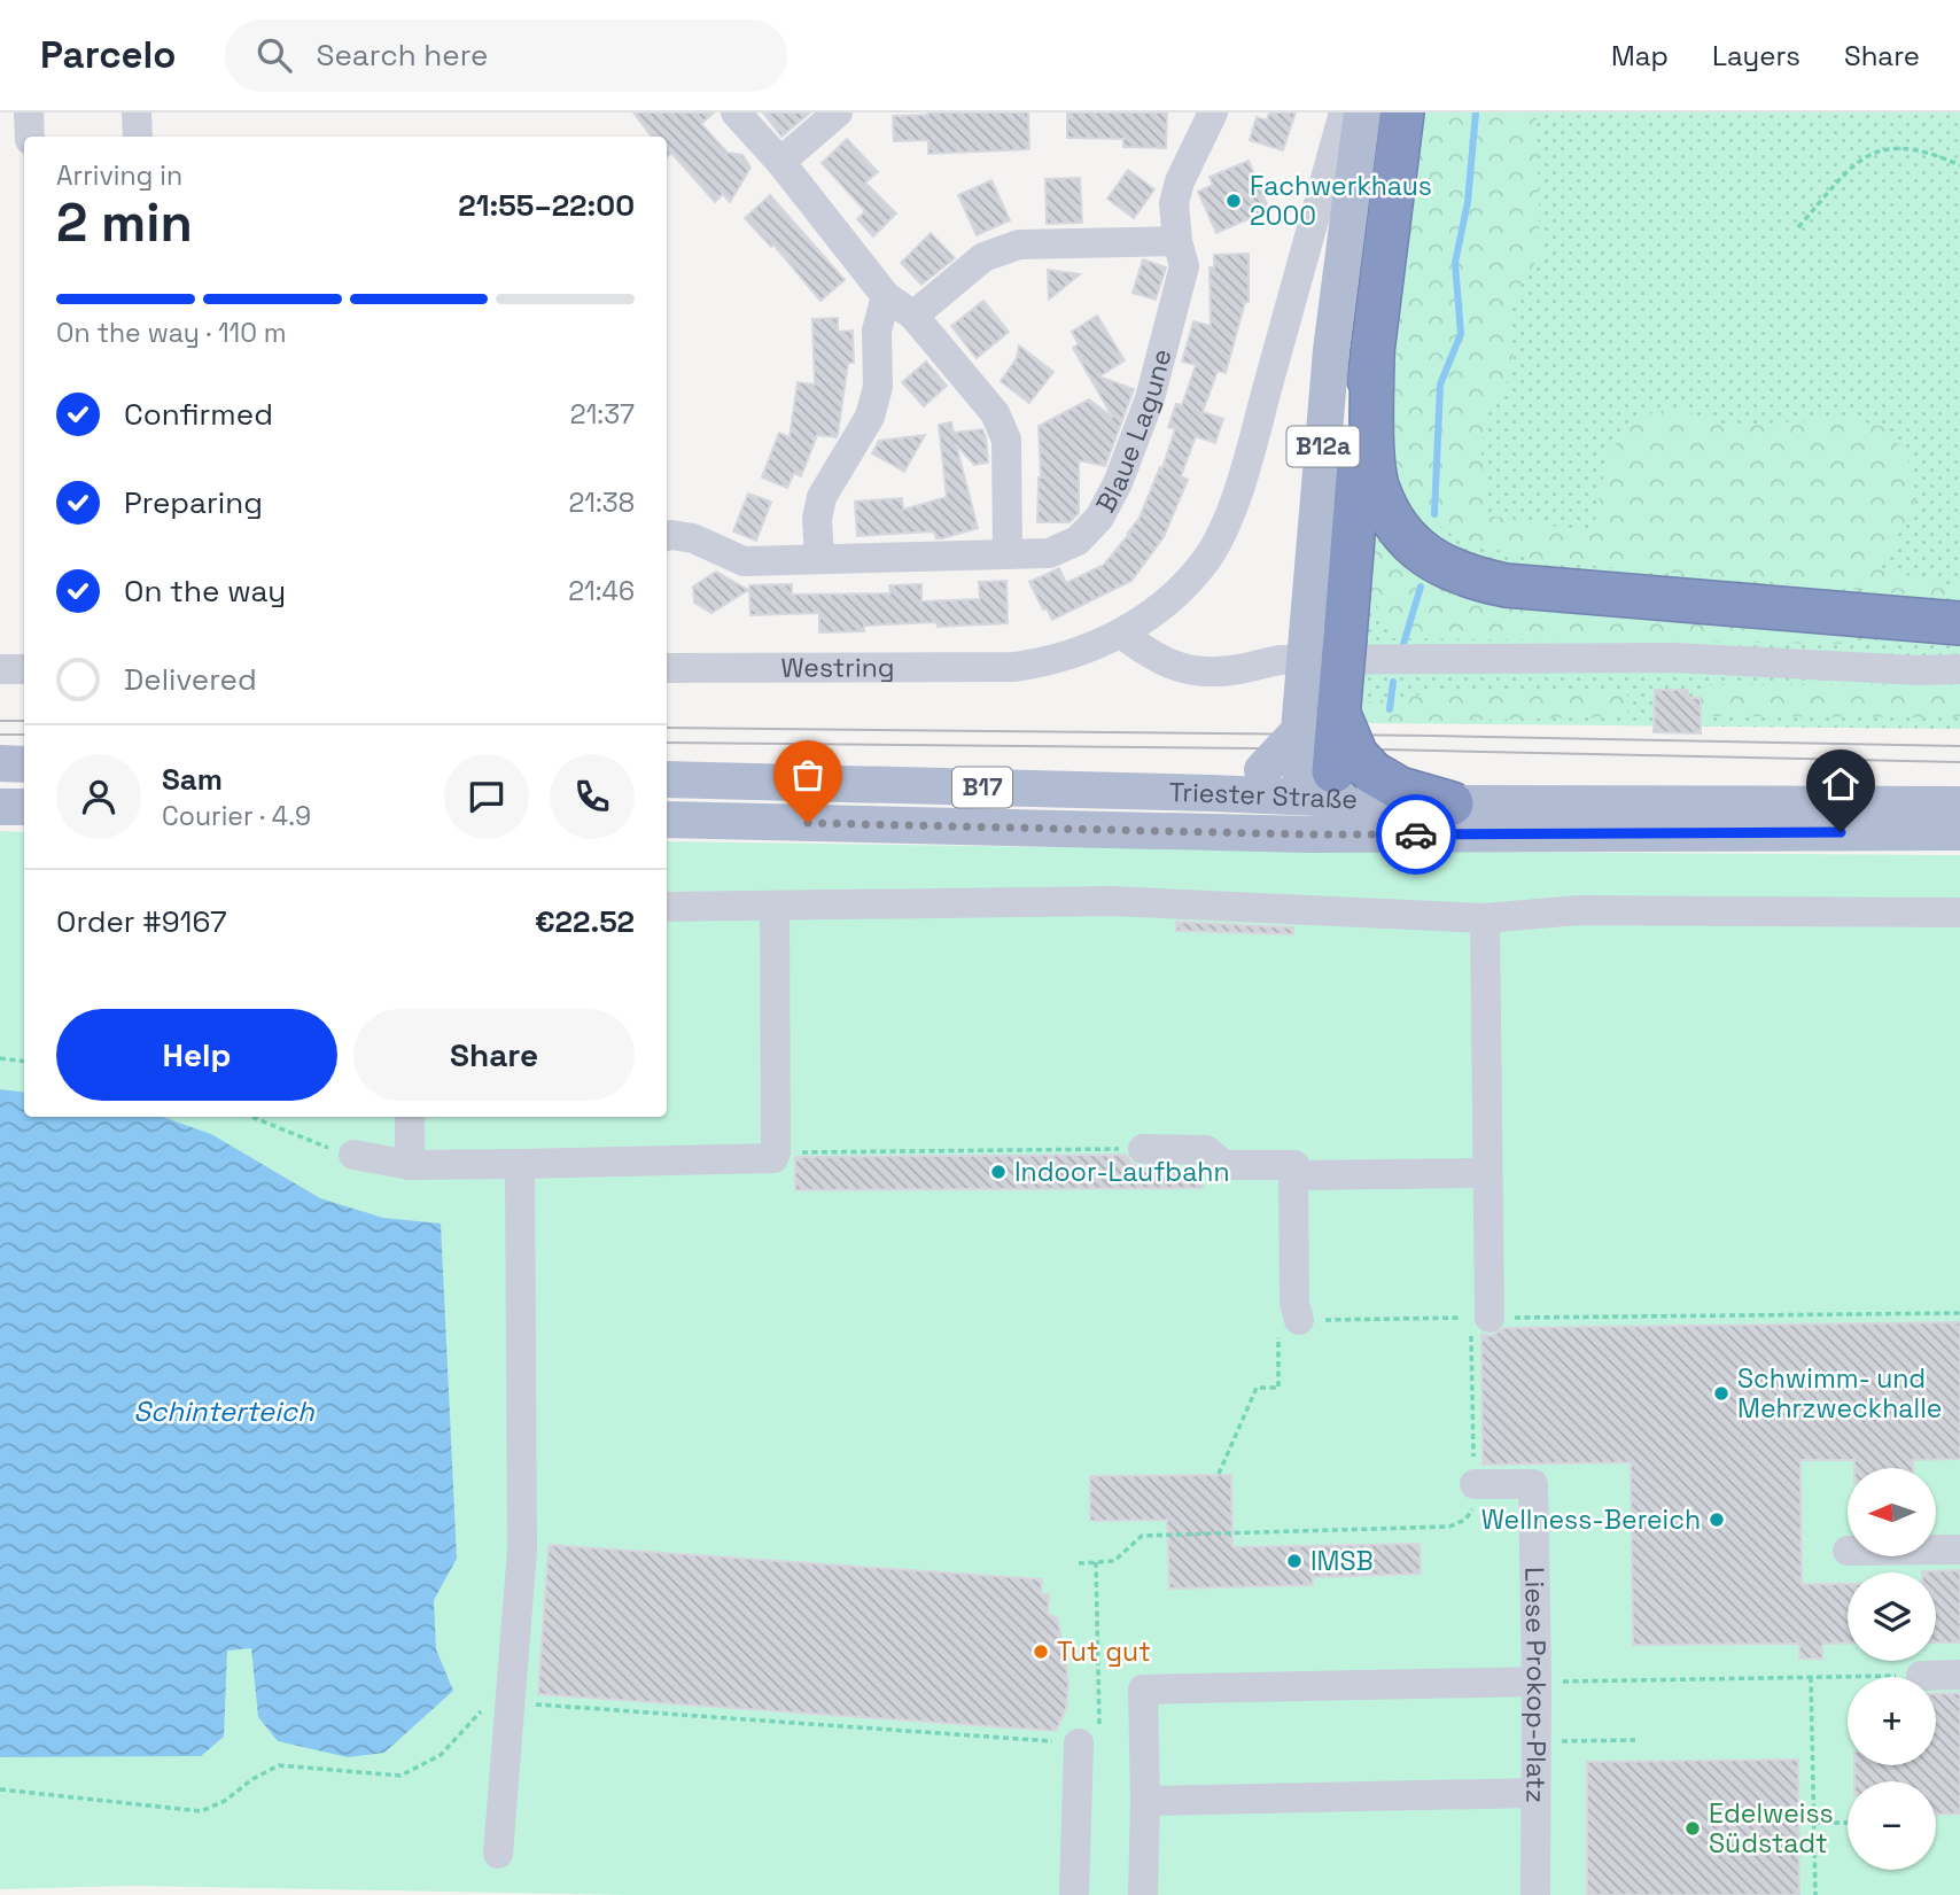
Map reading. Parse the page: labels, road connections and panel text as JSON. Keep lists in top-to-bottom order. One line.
{"streets":{"main road":["B12a","B17","Triester Straße"],"street":["Blaue Lagune","Westring","Liese Prokop-Platz"]},"crossings":[["B12a","Triester Straße"]],"water":["Schinterteich"],"places":["Fachwerkhaus 2000","Indoor-Laufbahn","Schwimm- und Mehrzweckhalle","Wellness-Bereich","IMSB","Tut gut","Edelweiss Südstadt"],"north":"left","page":{"header":"Parcelo","search":"Search here","nav":["Map","Layers","Share"],"heading":["2 min","Arriving in","21:55–22:00"],"panel":["Sam","Courier · 4.9","Order #9167","€22.52"],"bar":"On the way · 110 m","list":[["Confirmed","21:37"],["Preparing","21:38"],["On the way","21:46"],"Delivered"],"buttons":["Help","Share"],"map_buttons":["+","−"]}}
